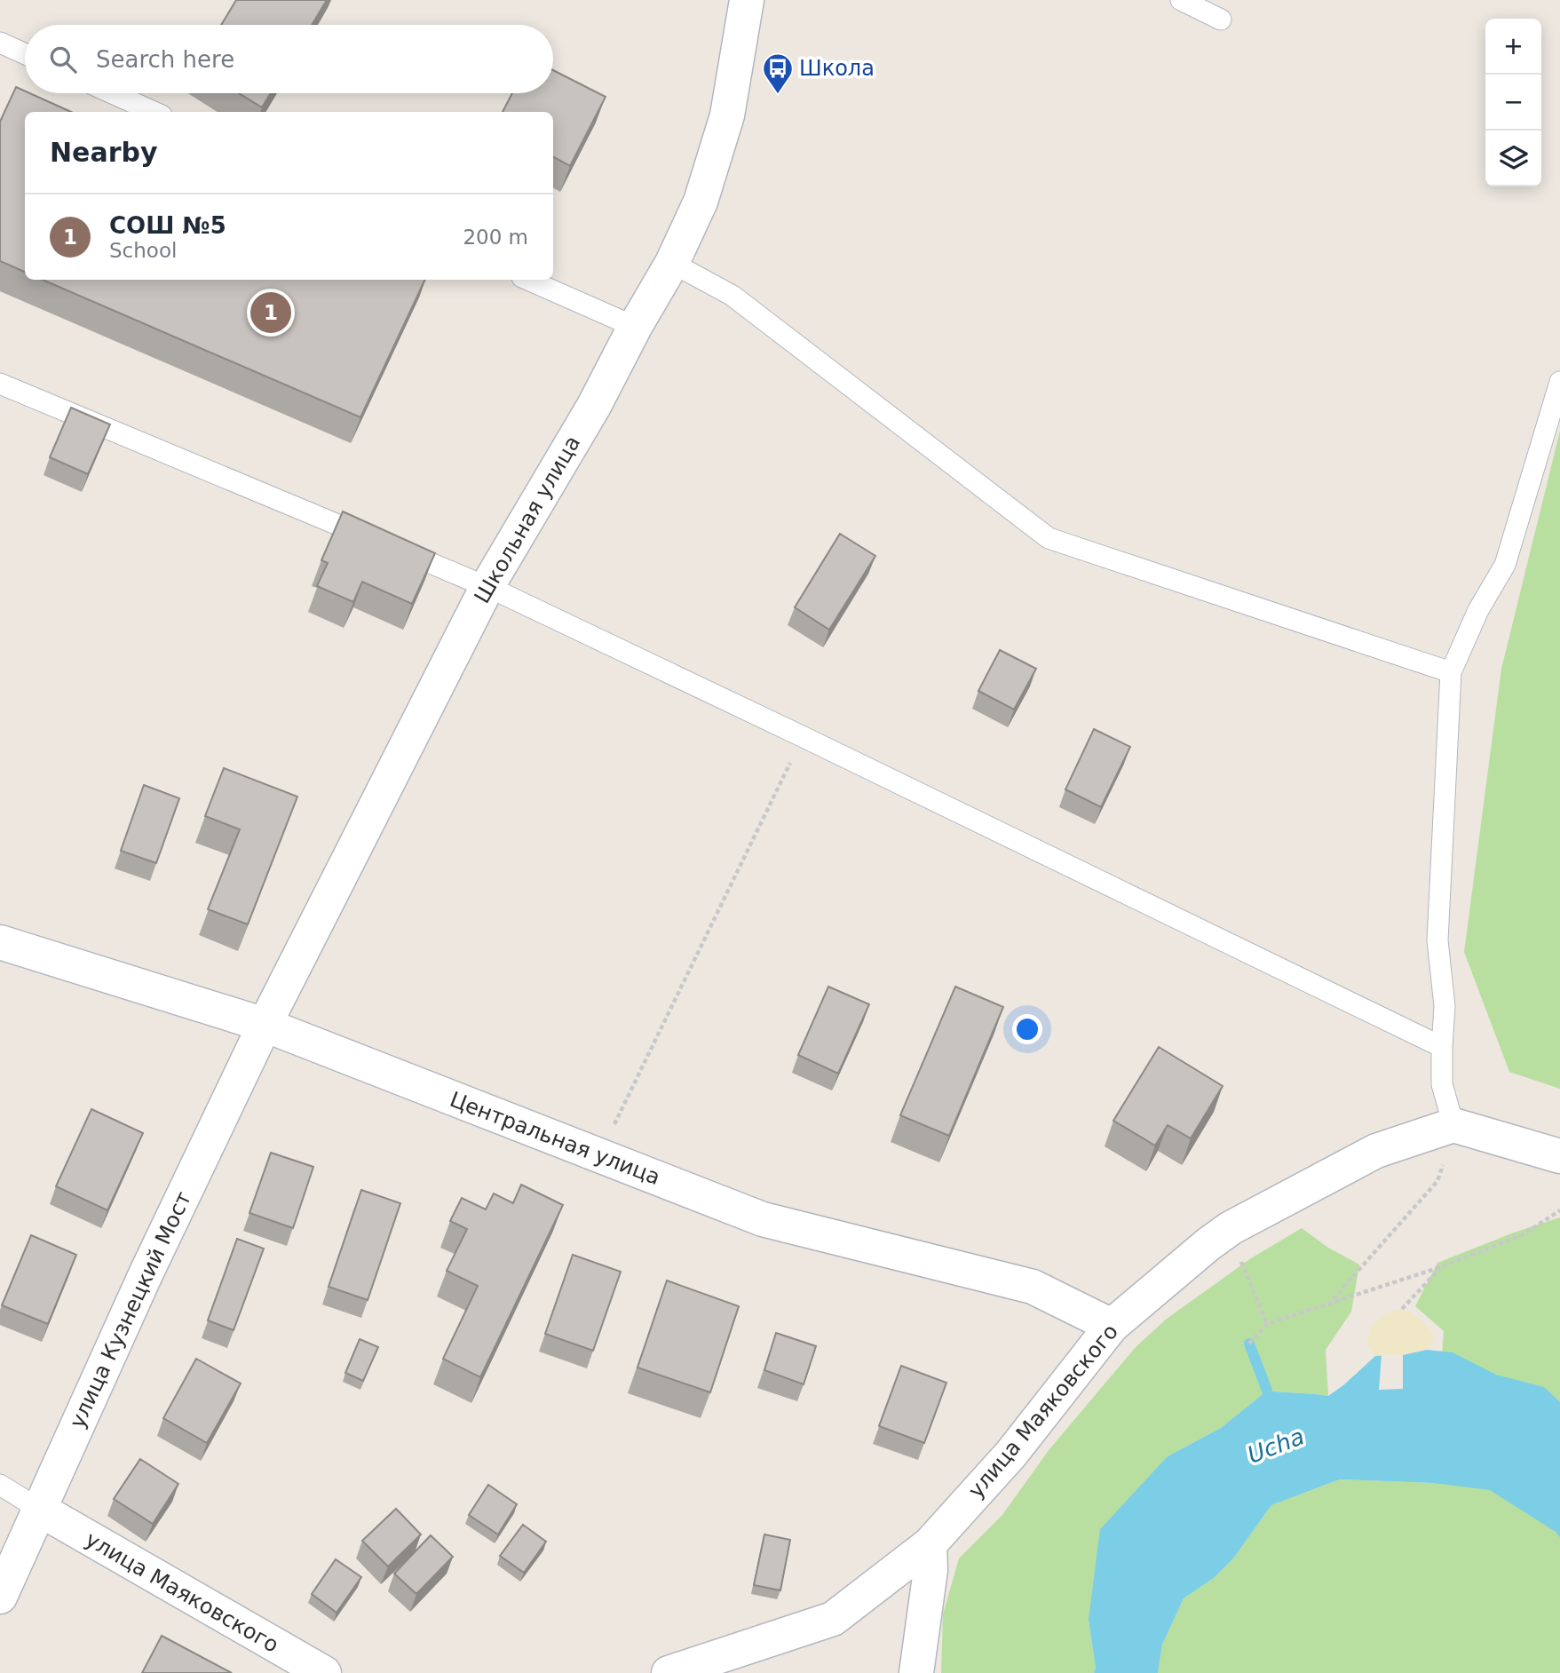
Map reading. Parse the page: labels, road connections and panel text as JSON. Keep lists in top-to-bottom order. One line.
{"streets":{"street":["Школьная улица","Центральная улица","улица Кузнецкий Мост","улица Маяковского"]},"crossings":[["Школьная улица","Центральная улица"],["Школьная улица","улица Кузнецкий Мост"],["Центральная улица","улица Кузнецкий Мост"],["Центральная улица","улица Маяковского"],["улица Кузнецкий Мост","улица Маяковского"]],"water":["Ucha"],"places":{"bus stop":["Школа"]},"page":{"map_buttons":["+","−"],"search":"Search here","heading":"Nearby","list":[{"mark":"1","name":"СОШ №5","note":"School","value":"200 m"}],"pins":"1"}}
